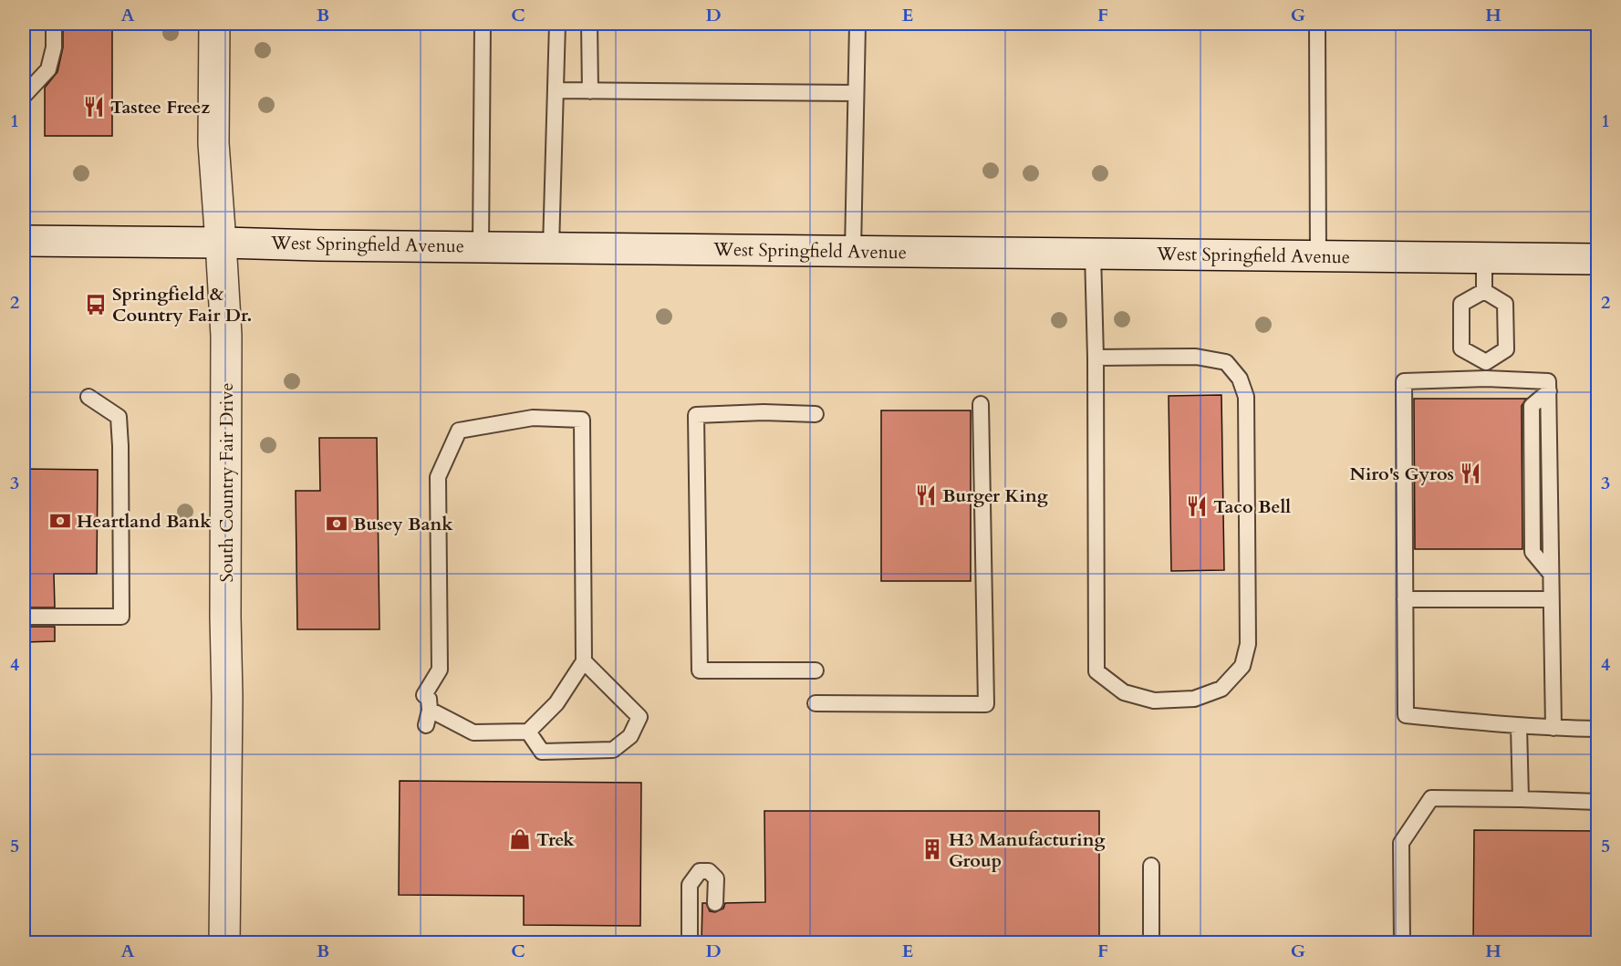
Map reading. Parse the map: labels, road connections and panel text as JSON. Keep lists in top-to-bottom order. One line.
{"streets":{"main road":["West Springfield Avenue","South Country Fair Drive"]},"crossings":[["West Springfield Avenue","South Country Fair Drive"]],"places":{"restaurant":["Tastee Freez","Niro's Gyros","Burger King","Taco Bell"],"bus stop":["Springfield & Country Fair Dr."],"bank":["Heartland Bank","Busey Bank"],"shop":["Trek"],"building":["H3 Manufacturing Group"]},"grid":{"columns":["A","B","C","D","E","F","G","H"],"rows":["1","2","3","4","5"]}}
